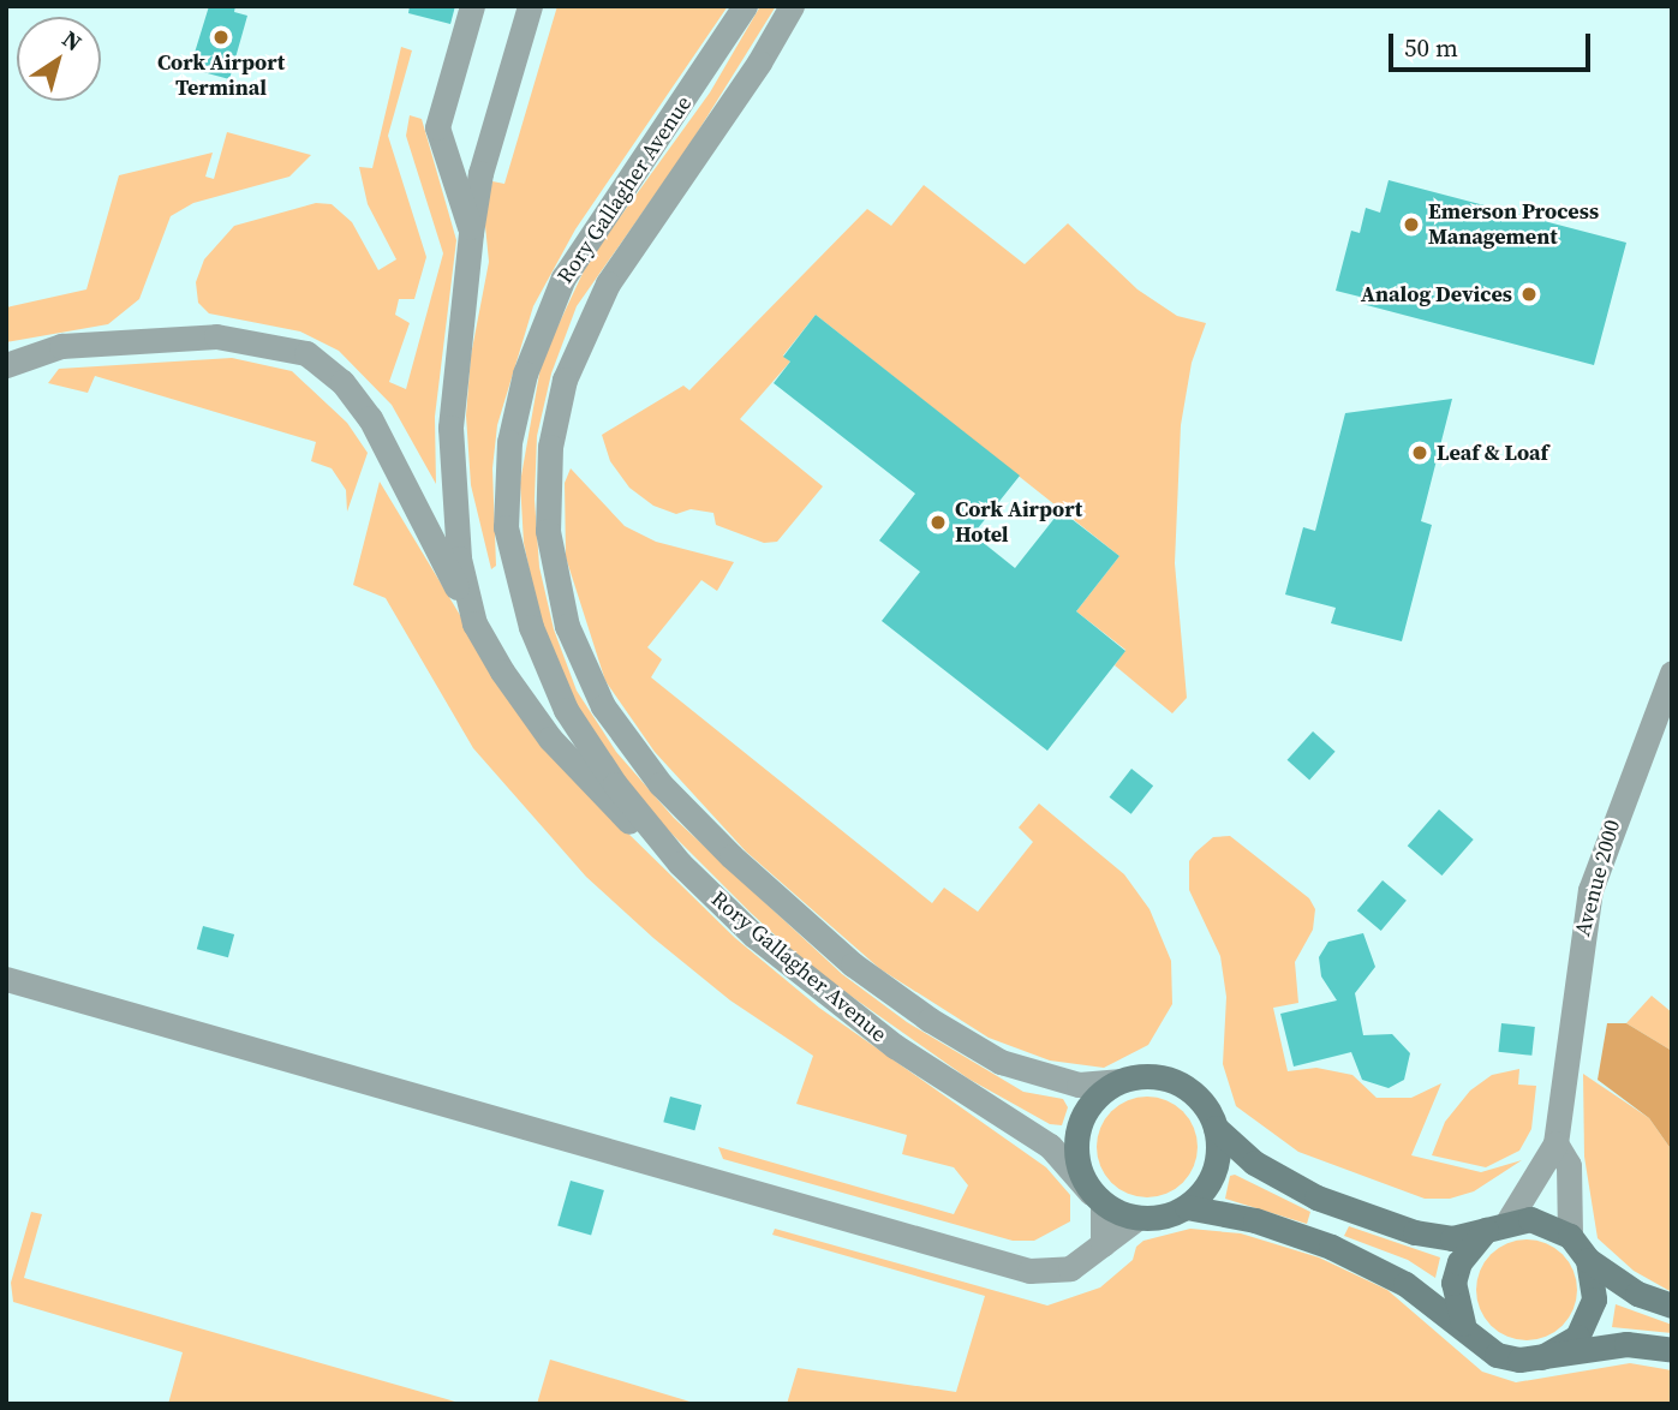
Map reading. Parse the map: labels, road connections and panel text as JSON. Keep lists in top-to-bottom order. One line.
{"streets":{"street":["Rory Gallagher Avenue","Avenue 2000"]},"places":["Cork Airport Terminal","Emerson Process Management","Analog Devices","Leaf & Loaf","Cork Airport Hotel"],"scale_bar":"50 m","north":"top right"}
